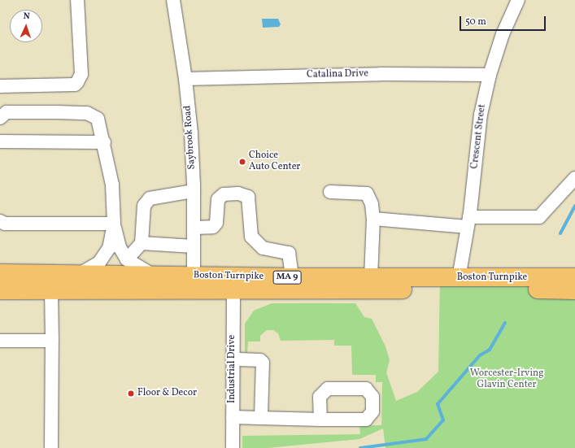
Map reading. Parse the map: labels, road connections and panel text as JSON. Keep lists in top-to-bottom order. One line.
{"streets":{"highway":["Boston Turnpike","MA 9"],"street":["Catalina Drive","Crescent Street","Saybrook Road","Industrial Drive"]},"crossings":[["Catalina Drive","Crescent Street"],["Catalina Drive","Saybrook Road"],["Crescent Street","Boston Turnpike"],["Saybrook Road","Boston Turnpike"],["Boston Turnpike","Industrial Drive"]],"parks":["Worcester-Irving Glavin Center"],"places":["Choice Auto Center","Floor & Decor"],"scale_bar":"50 m","north":"top"}
